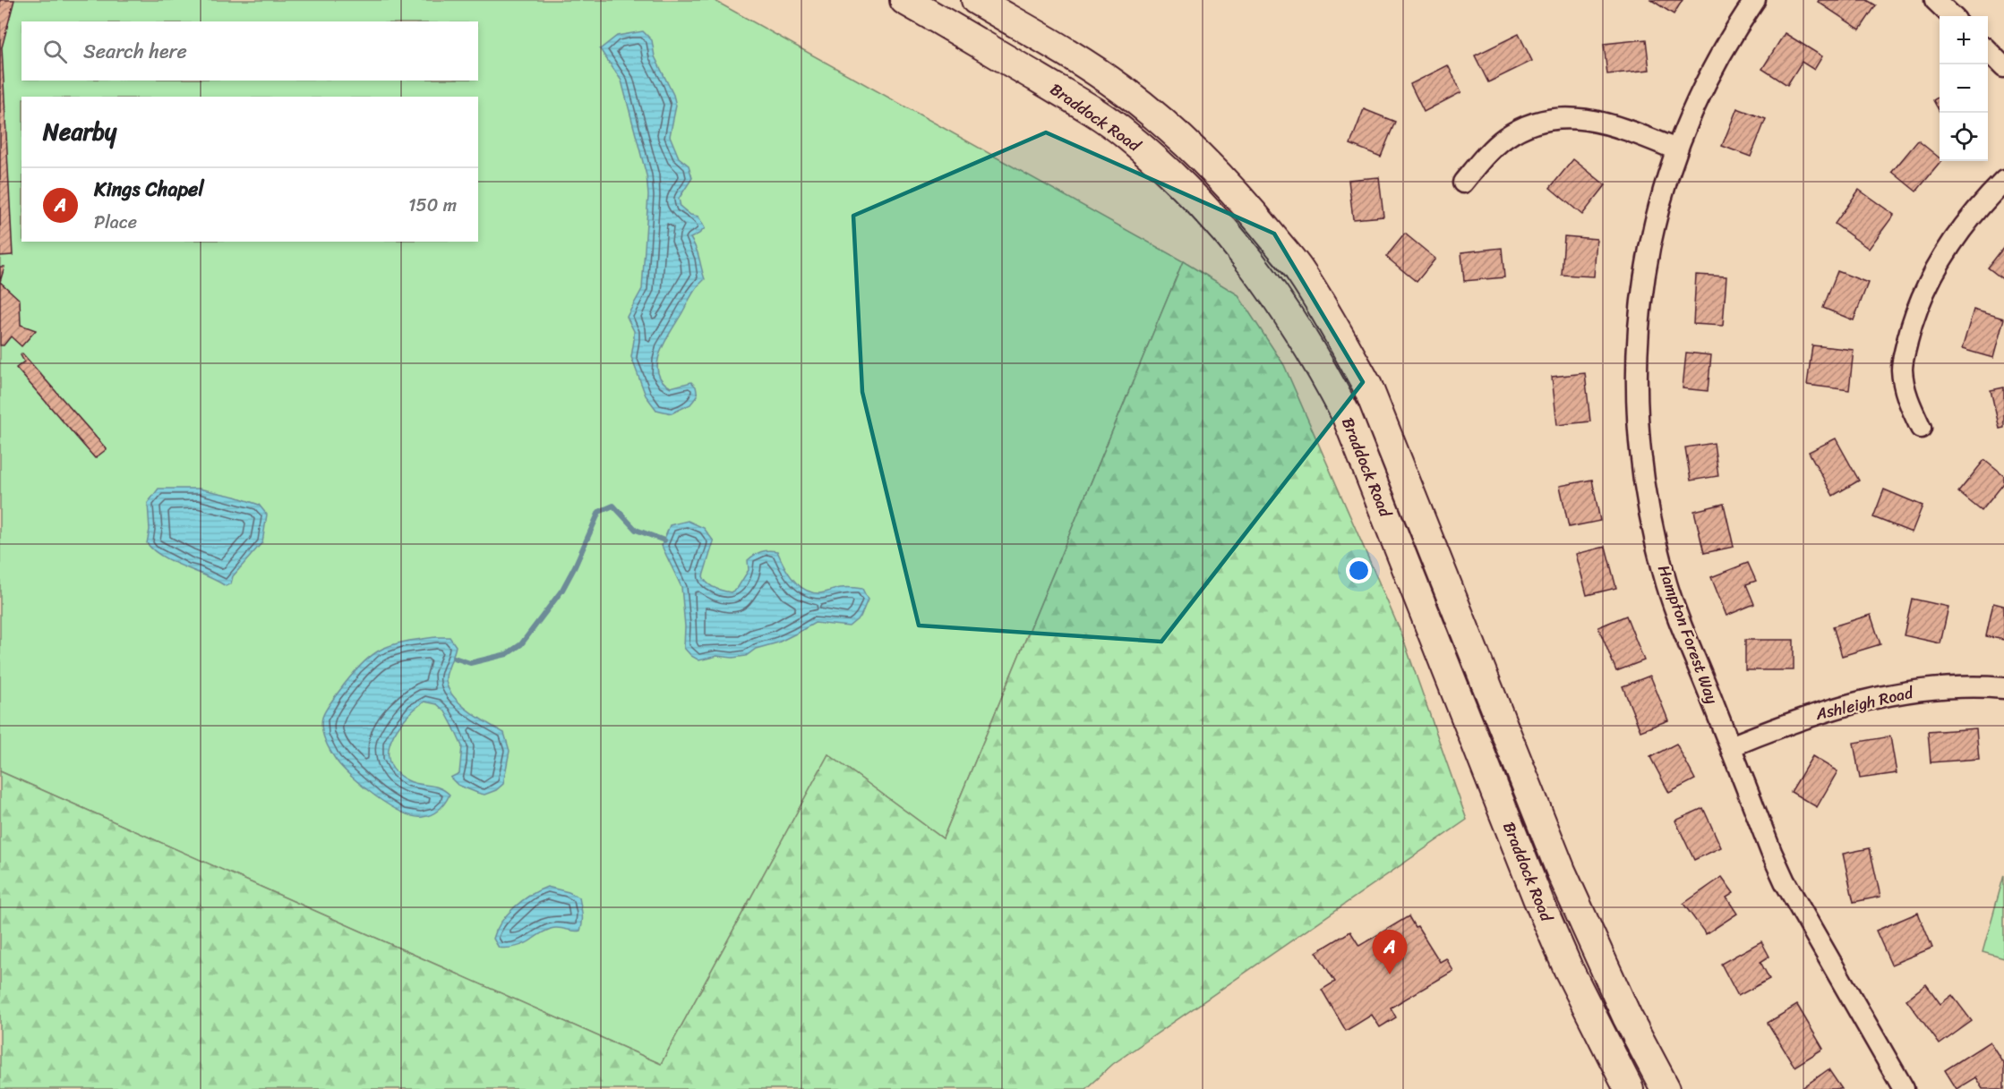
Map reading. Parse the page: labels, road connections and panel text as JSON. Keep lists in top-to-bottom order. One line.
{"streets":{"main road":["Braddock Road"],"street":["Hampton Forest Way","Ashleigh Road"]},"crossings":[["Hampton Forest Way","Ashleigh Road"]],"page":{"map_buttons":["+","−"],"search":"Search here","heading":"Nearby","list":[{"mark":"A","name":"Kings Chapel","note":"Place","value":"150 m"}],"pins":"A"}}
